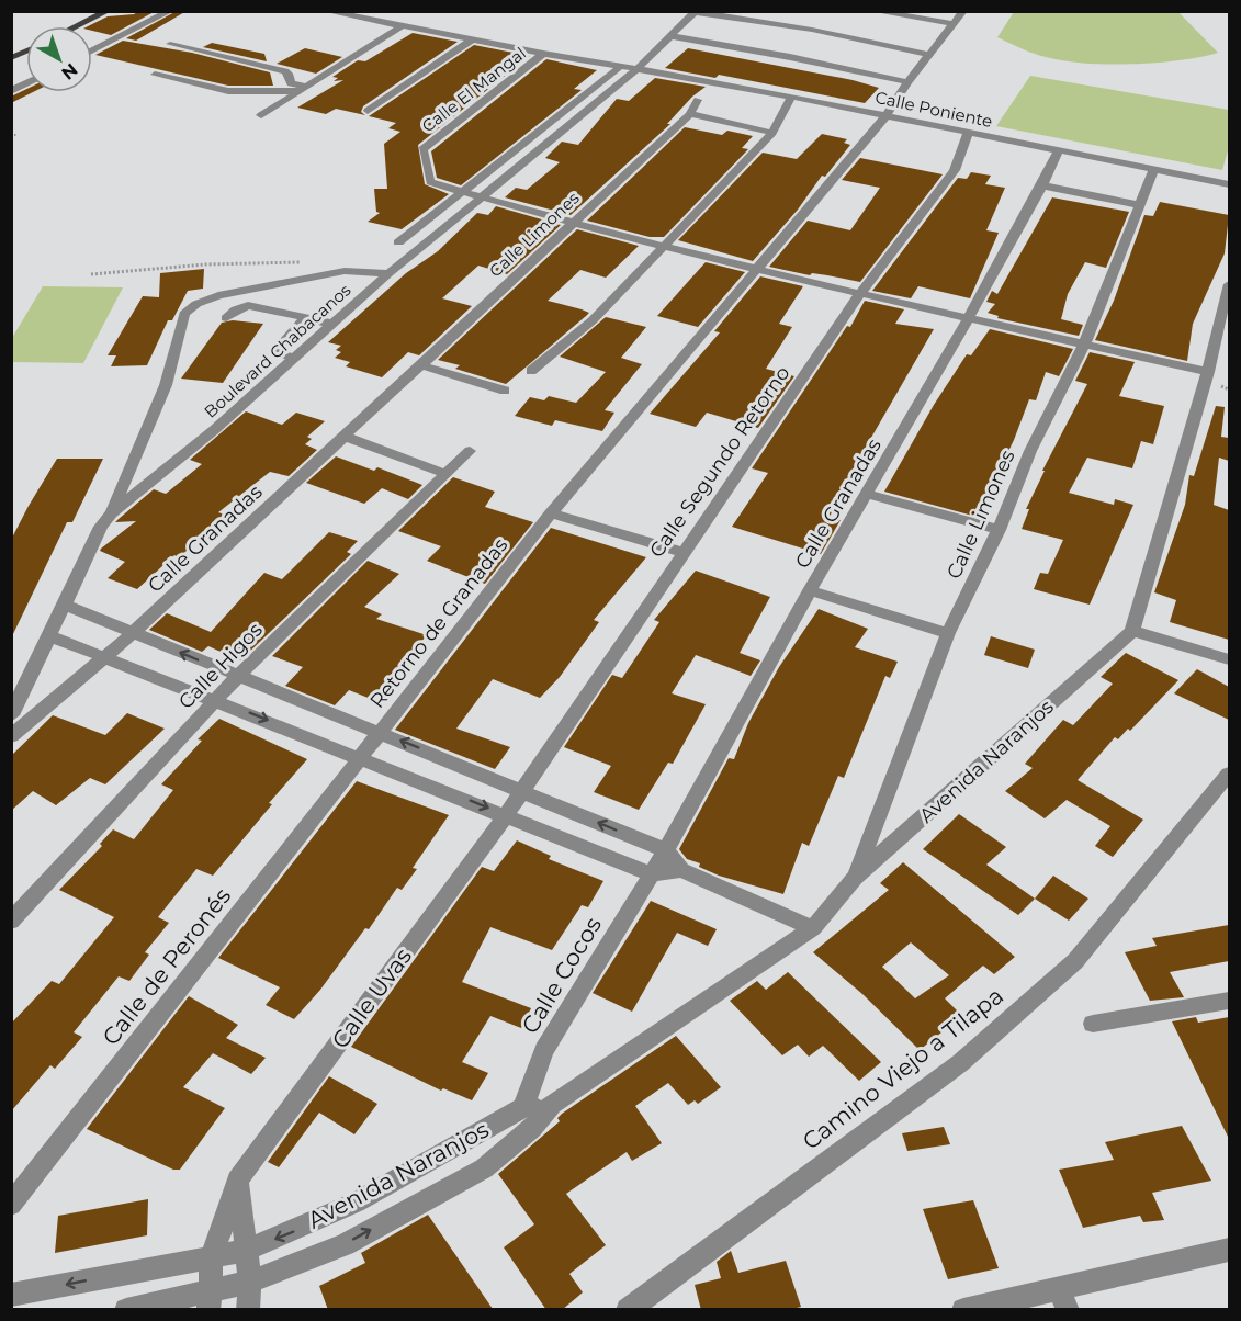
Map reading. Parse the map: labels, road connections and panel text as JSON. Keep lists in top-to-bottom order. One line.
{"streets":{"street":["Calle El Mangal","Calle Poniente","Calle Limones","Boulevard Chabacanos","Calle Segundo Retorno","Calle Granadas","Retorno de Granadas","Calle Higos","Avenida Naranjos","Calle de Peronés","Calle Cocos","Calle Uvas","Camino Viejo a Tilapa"]},"crossings":[["Calle El Mangal","Calle Poniente"],["Calle Poniente","Calle Limones"],["Calle Poniente","Boulevard Chabacanos"],["Calle Poniente","Calle Segundo Retorno"],["Calle Poniente","Calle Granadas"],["Calle Limones","Calle Granadas"],["Calle Limones","Avenida Naranjos"],["Calle Segundo Retorno","Calle Uvas"],["Calle Granadas","Calle Cocos"],["Retorno de Granadas","Calle de Peronés"],["Avenida Naranjos","Calle Cocos"],["Avenida Naranjos","Calle Uvas"]],"north":"bottom right"}
